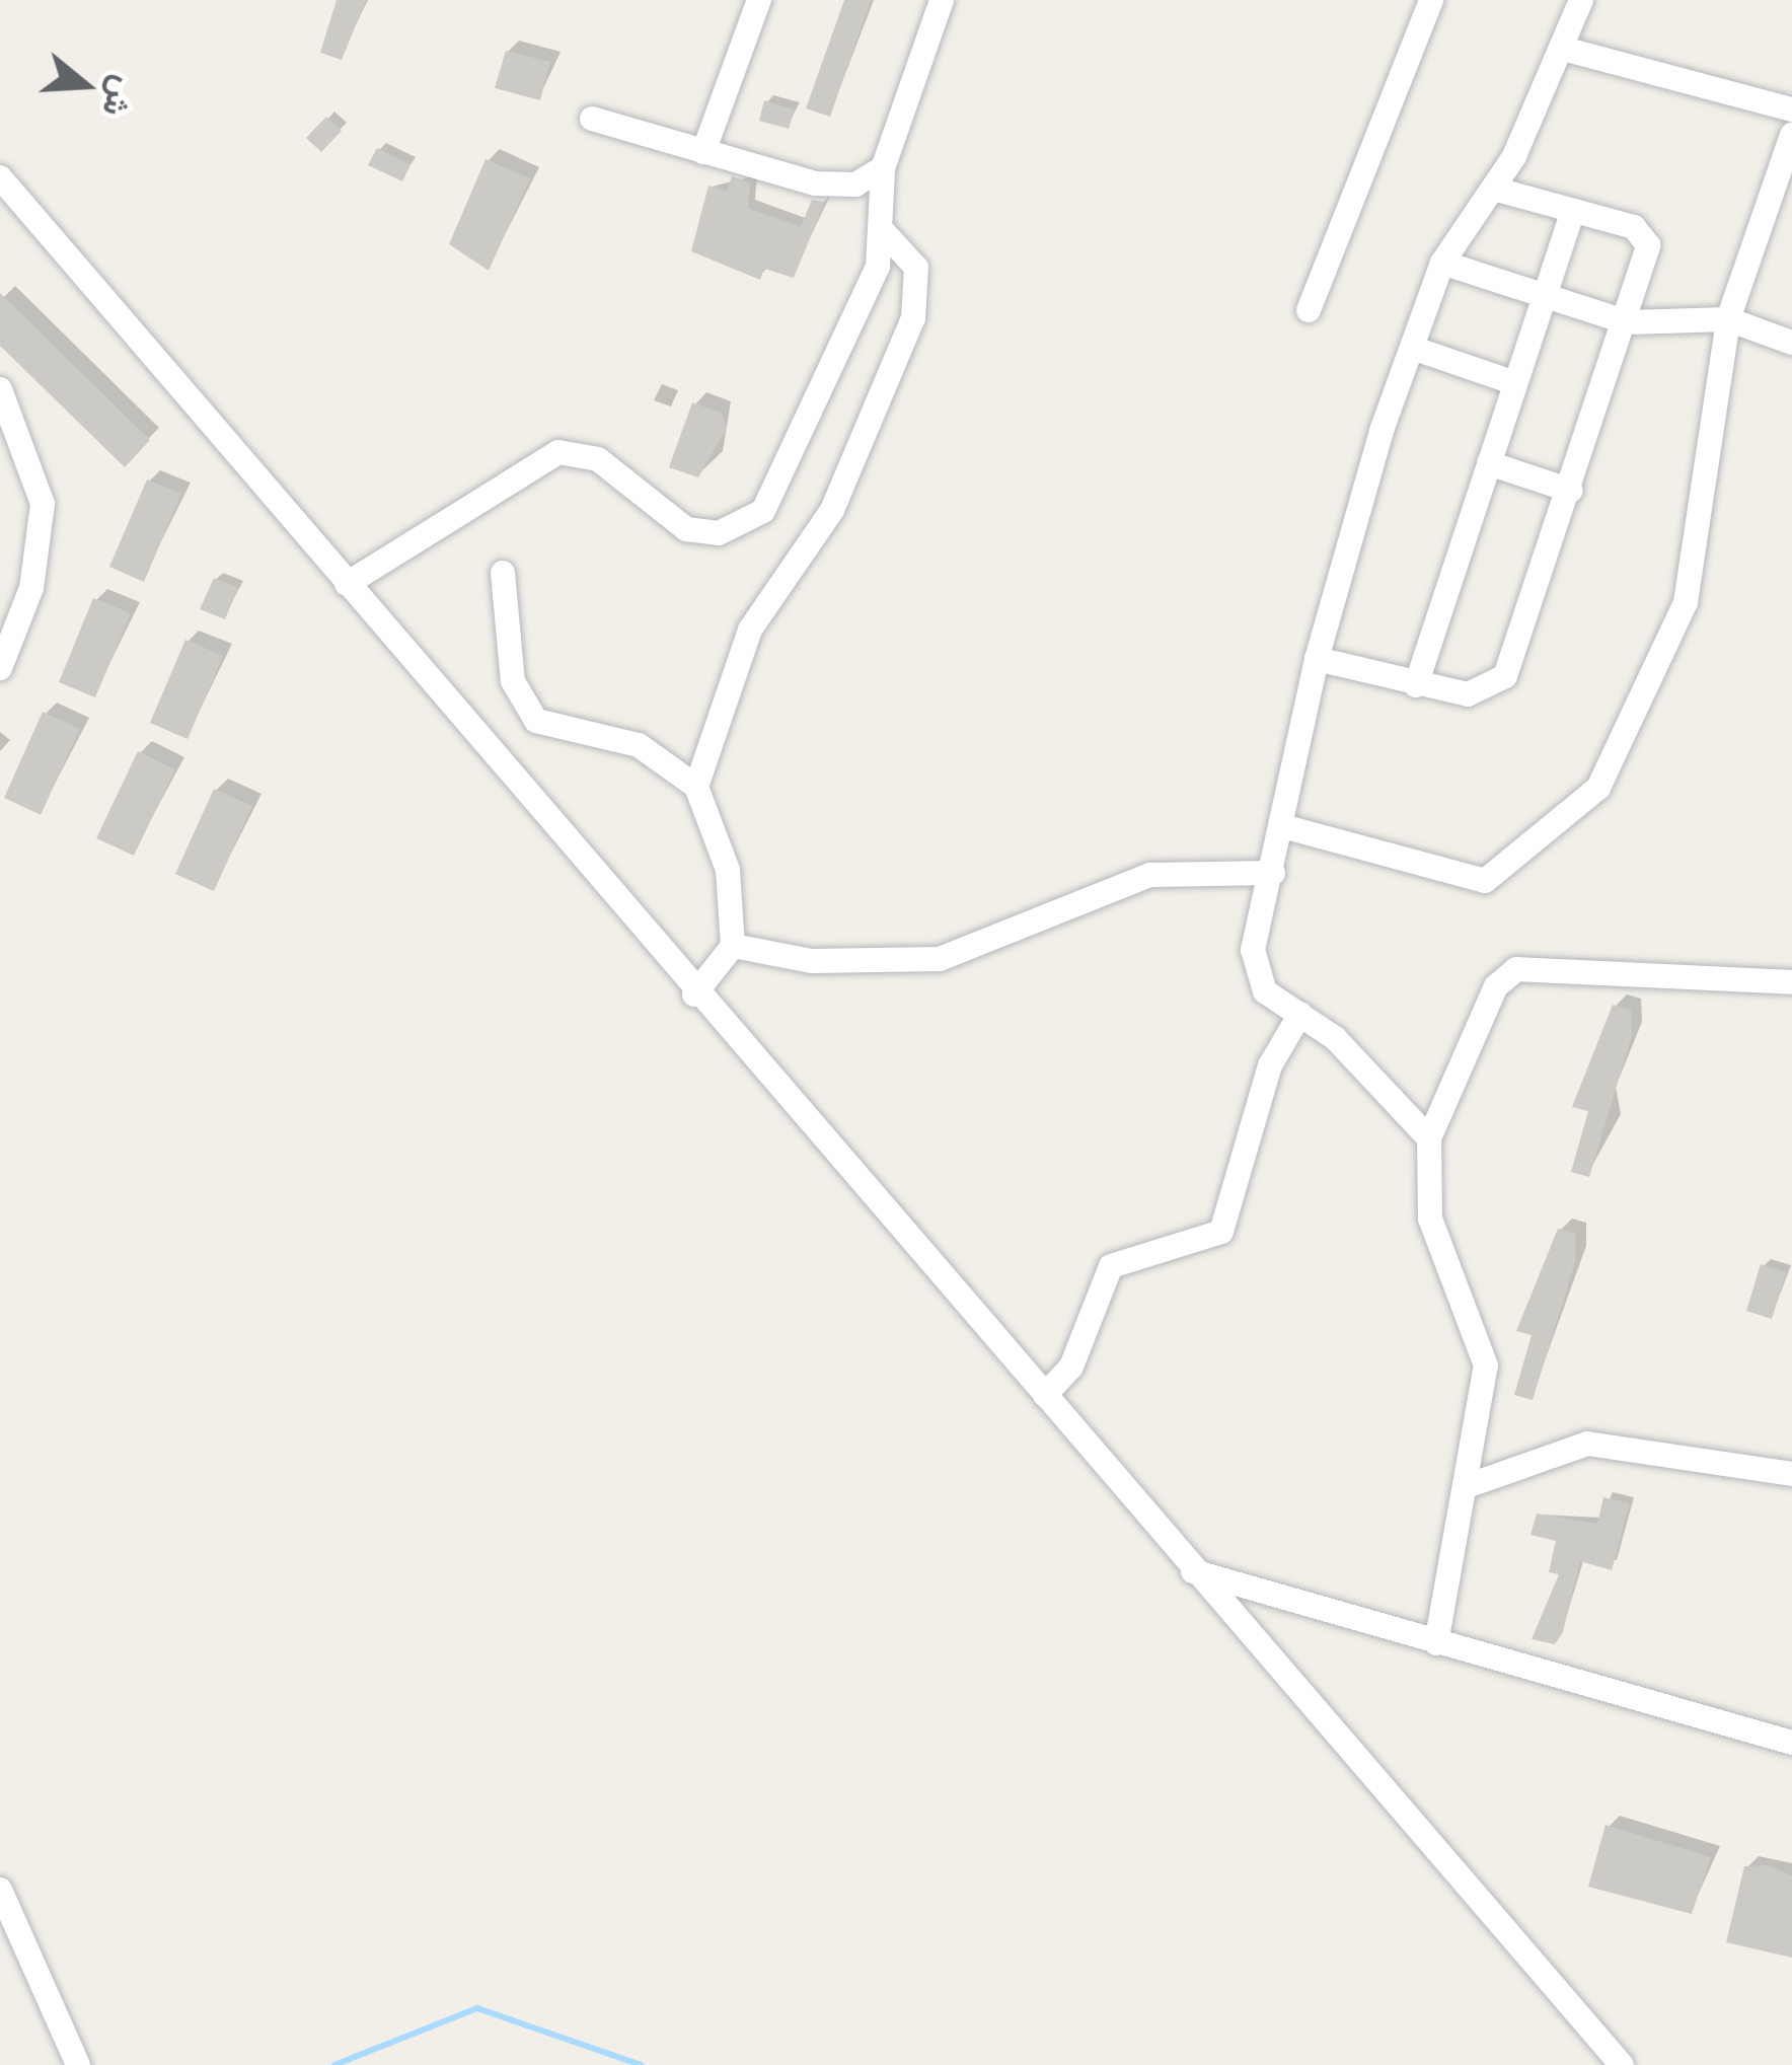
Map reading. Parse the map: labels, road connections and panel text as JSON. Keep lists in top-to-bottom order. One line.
{"north":"right"}
